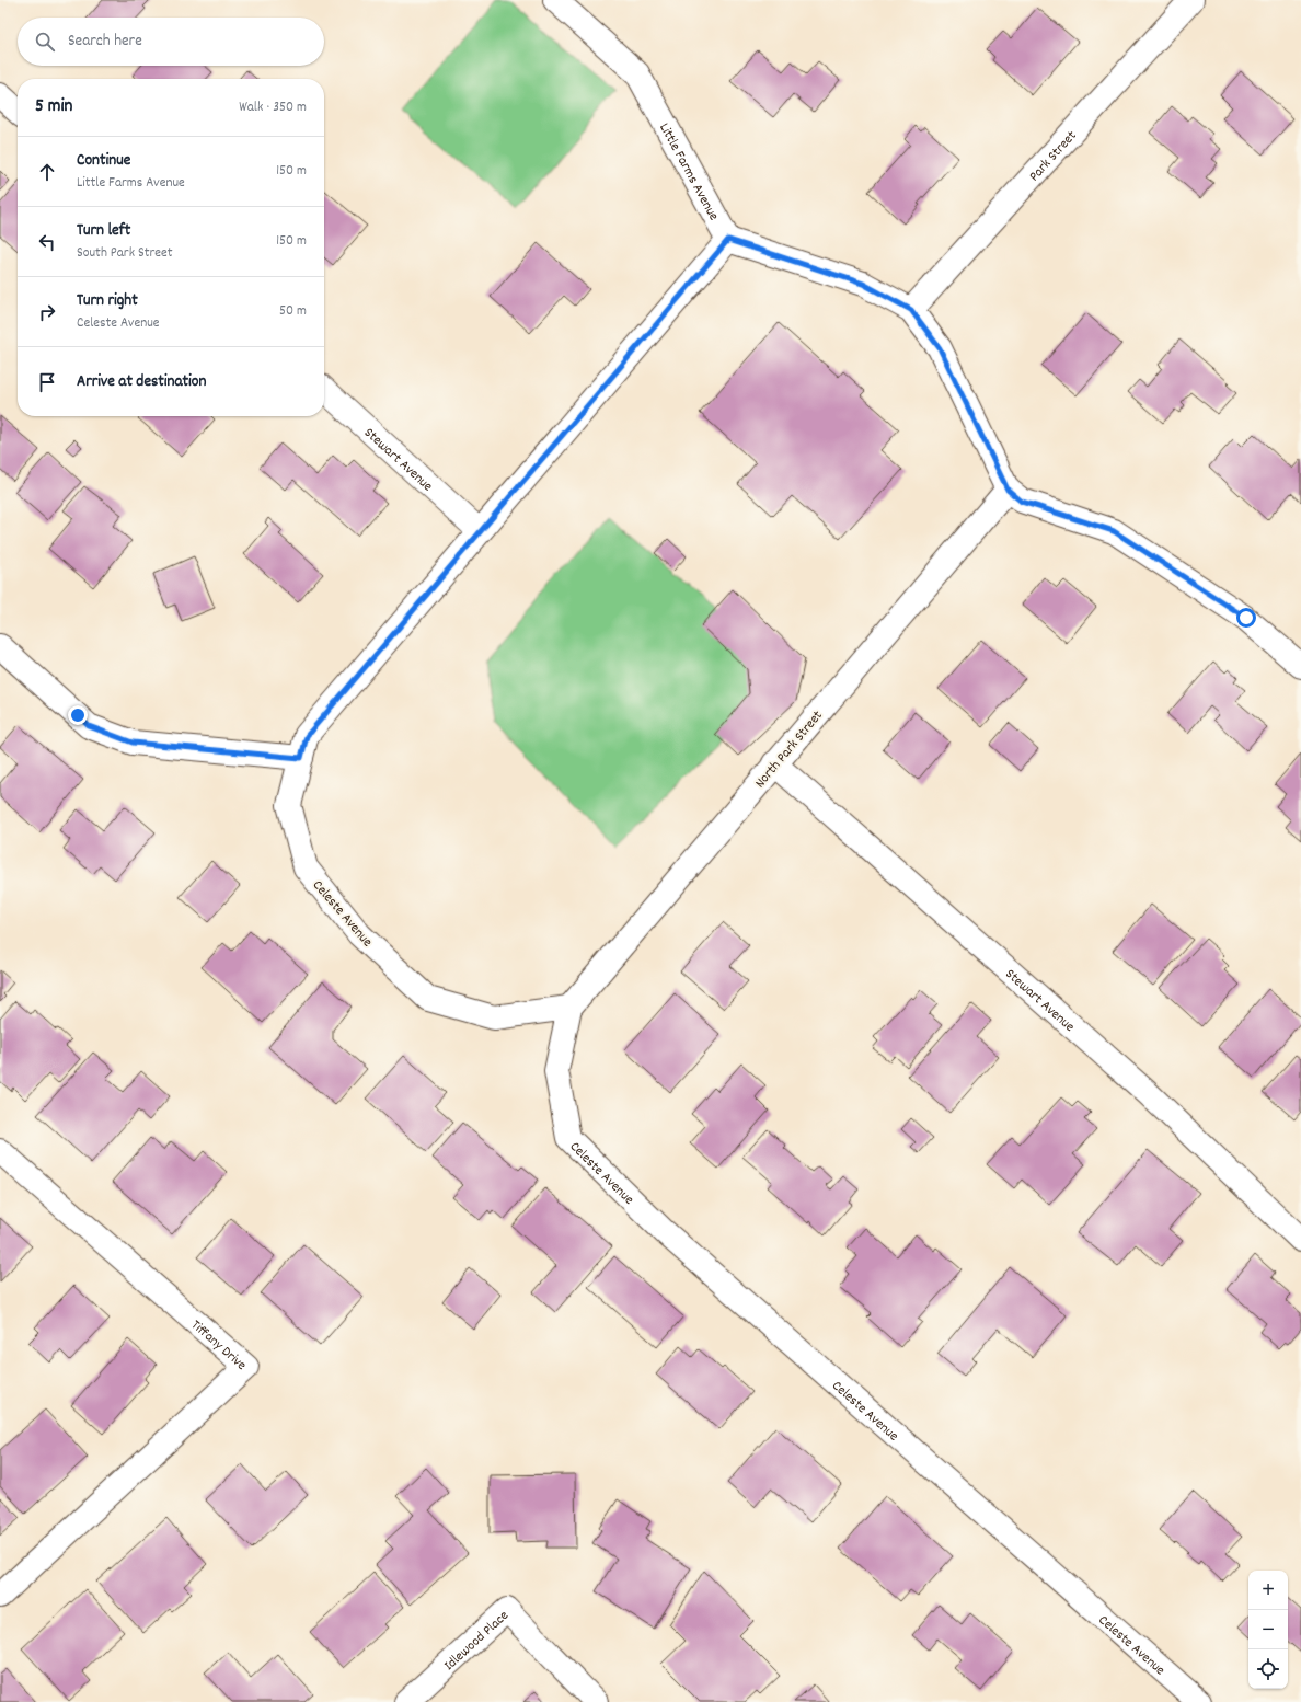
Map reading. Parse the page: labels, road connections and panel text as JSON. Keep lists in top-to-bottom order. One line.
{"streets":{"street":["Park Street","Little Farms Avenue","Stewart Avenue","North Park Street","Celeste Avenue","Tiffany Drive","Idlewood Place"]},"crossings":[["Little Farms Avenue","Celeste Avenue"],["Stewart Avenue","North Park Street"],["Stewart Avenue","Celeste Avenue"],["North Park Street","Celeste Avenue"]],"page":{"search":"Search here","heading":["5 min","Walk · 350 m"],"list":[["Continue","Little Farms Avenue","150 m"],["Turn left","South Park Street","150 m"],["Turn right","Celeste Avenue","50 m"],"Arrive at destination"],"map_buttons":["+","−"]}}
